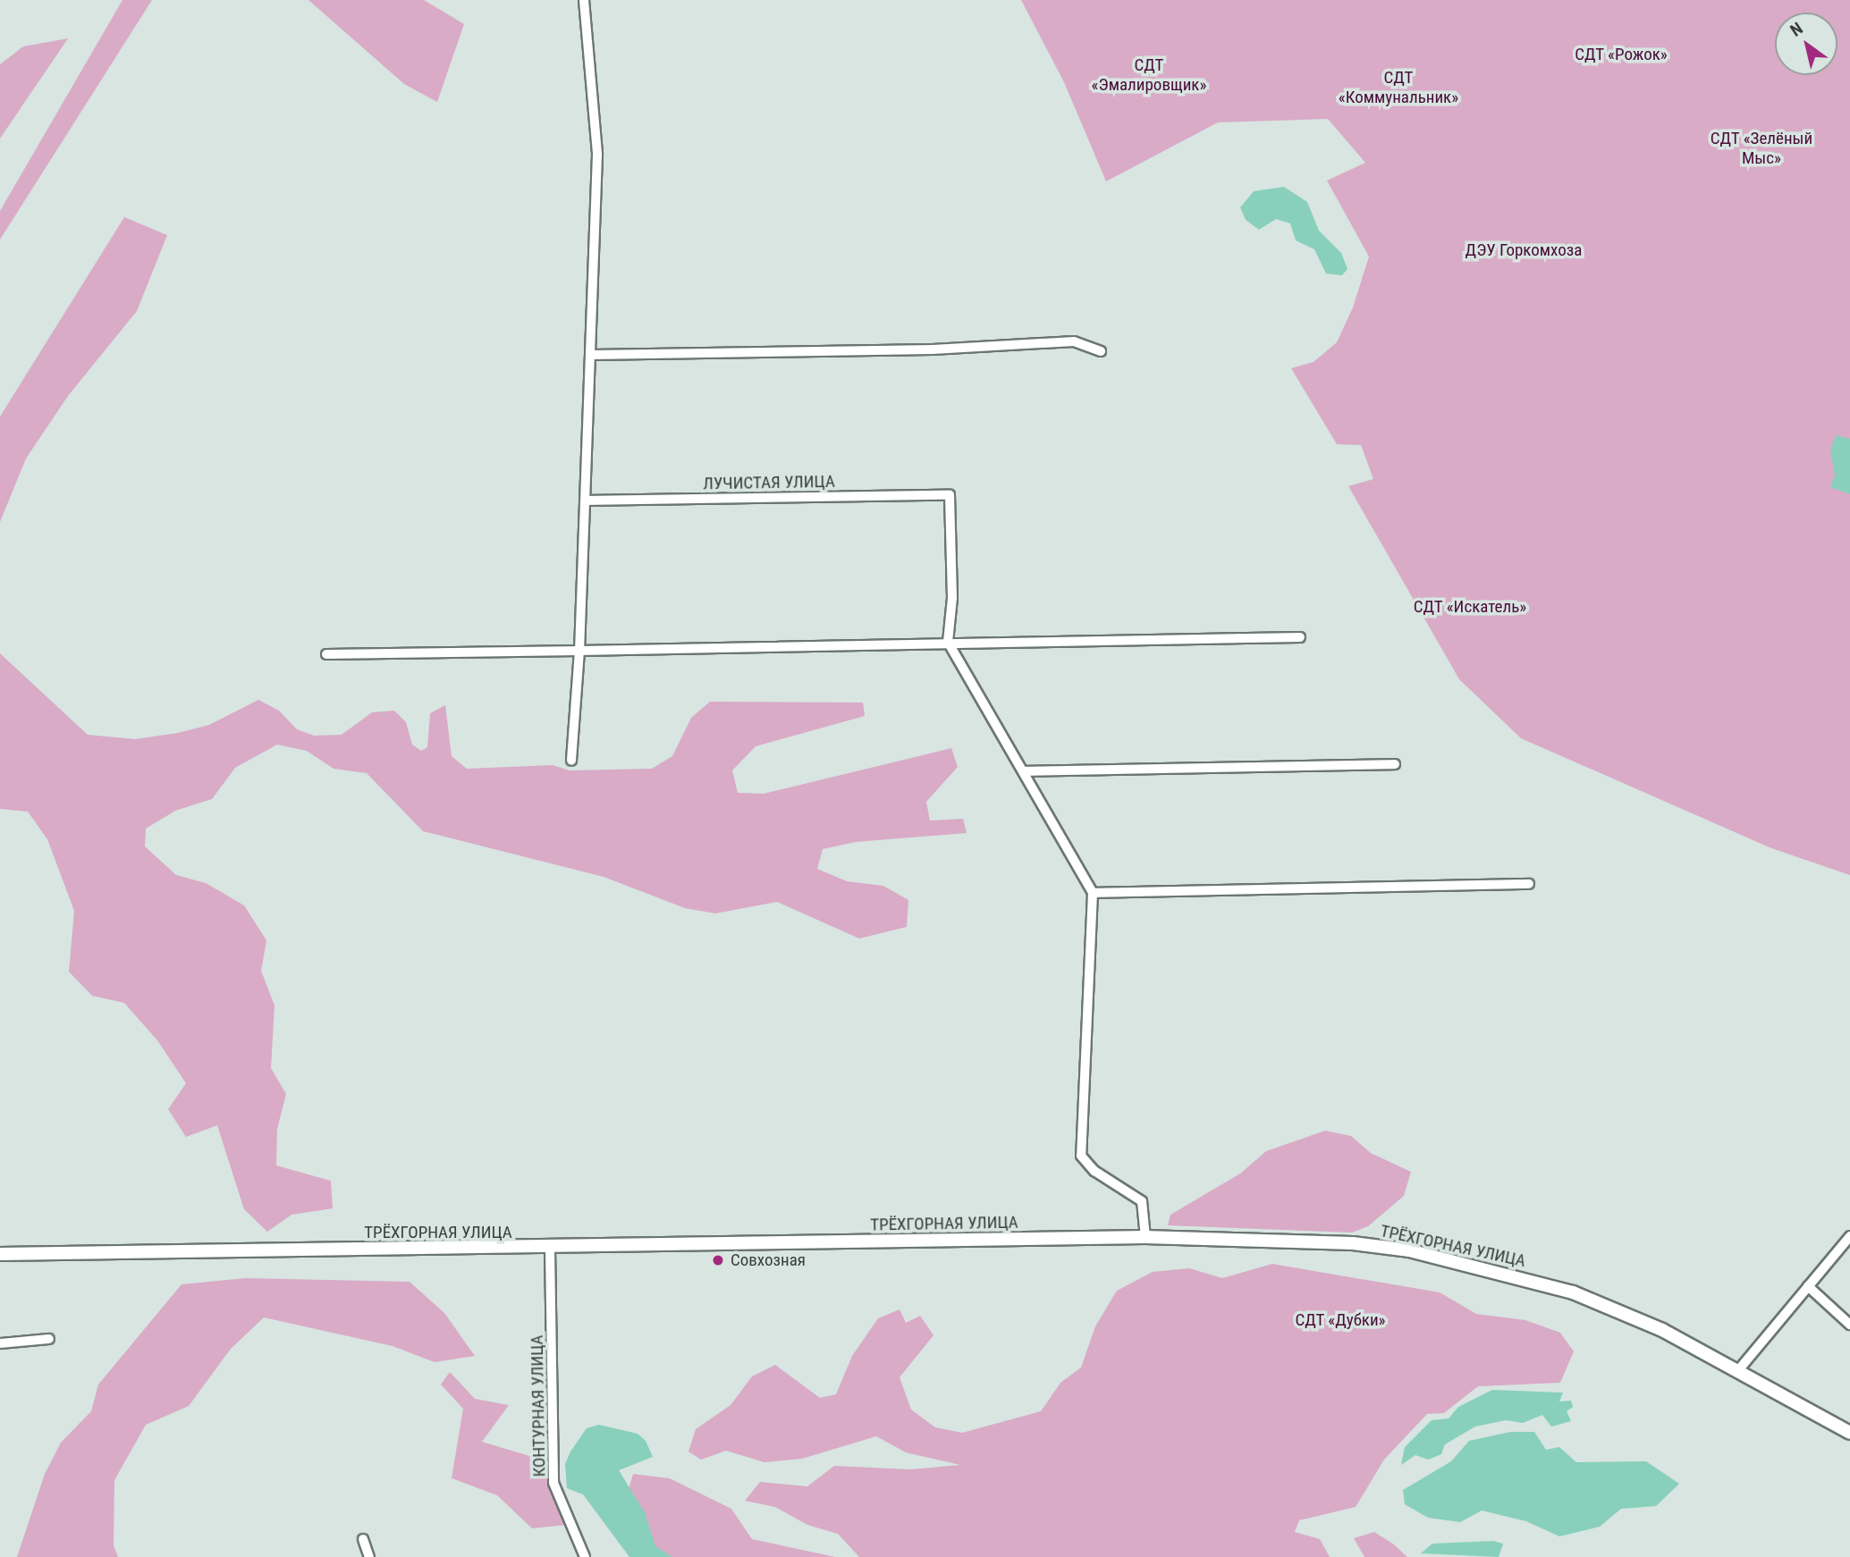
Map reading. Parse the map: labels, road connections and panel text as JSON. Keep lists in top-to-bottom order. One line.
{"streets":{"highway":["ТРЁХГОРНАЯ УЛИЦА"],"street":["ЛУЧИСТАЯ УЛИЦА","КОНТУРНАЯ УЛИЦА"]},"crossings":[["ТРЁХГОРНАЯ УЛИЦА","КОНТУРНАЯ УЛИЦА"]],"parks":["СДТ «Рожок»","СДТ «Эмалировщик»","СДТ «Коммунальник»","СДТ «Зелёный Мыс»","ДЭУ Горкомхоза","СДТ «Искатель»","СДТ «Дубки»"],"places":["Совхозная"],"north":"top left"}
